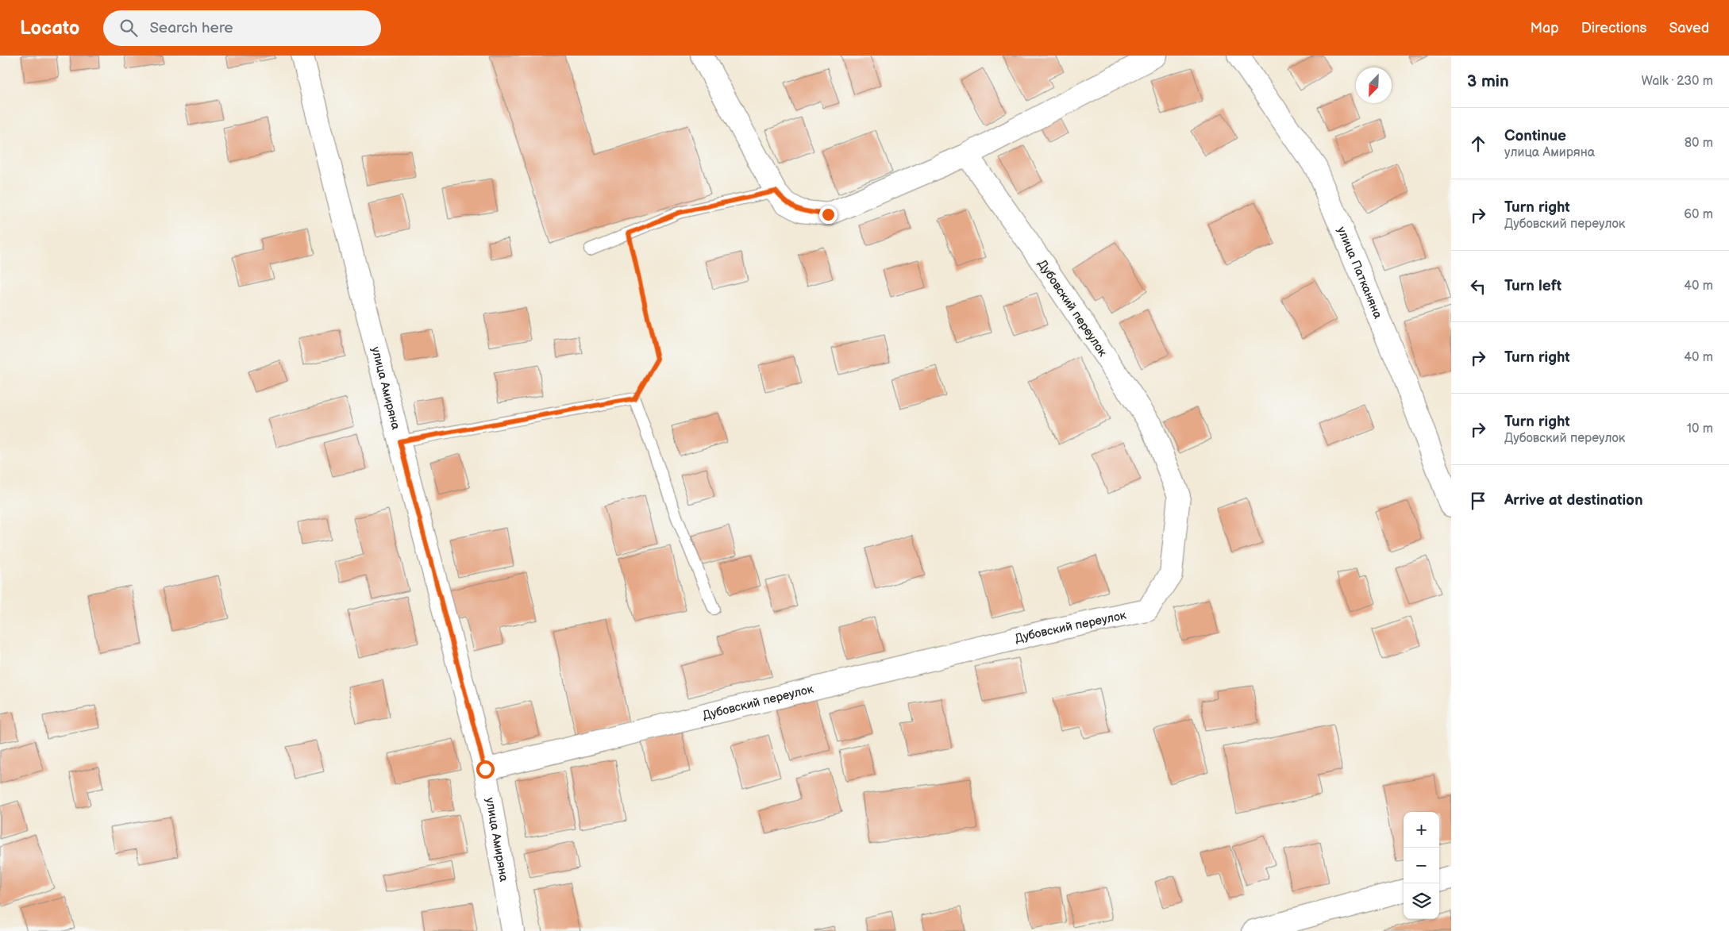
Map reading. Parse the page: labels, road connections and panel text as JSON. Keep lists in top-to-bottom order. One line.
{"streets":{"street":["улица Патканяна","Дубовский переулок","улица Амиряна"]},"crossings":[["Дубовский переулок","улица Амиряна"]],"north":"bottom left","page":{"header":"Locato","search":"Search here","nav":["Map","Directions","Saved"],"heading":["3 min","Walk · 230 m"],"list":[["Continue","улица Амиряна","80 m"],["Turn right","Дубовский переулок","60 m"],["Turn left","40 m"],["Turn right","40 m"],["Turn right","Дубовский переулок","10 m"],"Arrive at destination"],"map_buttons":["+","−"]}}
